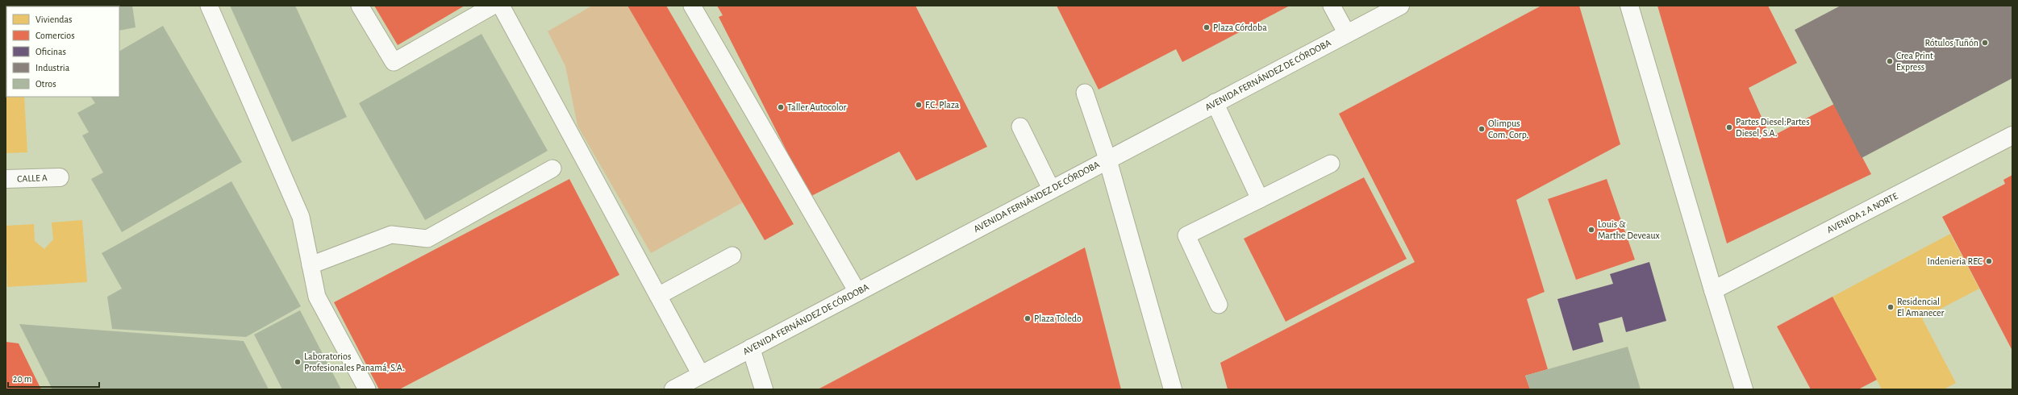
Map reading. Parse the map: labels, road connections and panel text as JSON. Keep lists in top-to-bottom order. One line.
{"streets":{"street":["AVENIDA FERNÁNDEZ DE CÓRDOBA","CALLE A","AVENIDA 2 A NORTE"]},"places":["Plaza Córdoba","Rótulos Tuñón","Crea Print Express","F.C. Plaza","Taller Autocolor","Partes Diesel;Partes Diesel, S.A.","Olimpus Com. Corp.","Louis & Marthe Deveaux","Indenieria REC","Residencial El Amanecer","Plaza Toledo","Laboratorios Profesionales Panamá, S.A."],"legend":["Viviendas","Comercios","Oficinas","Industria","Otros"],"scale_bar":"20 m"}
